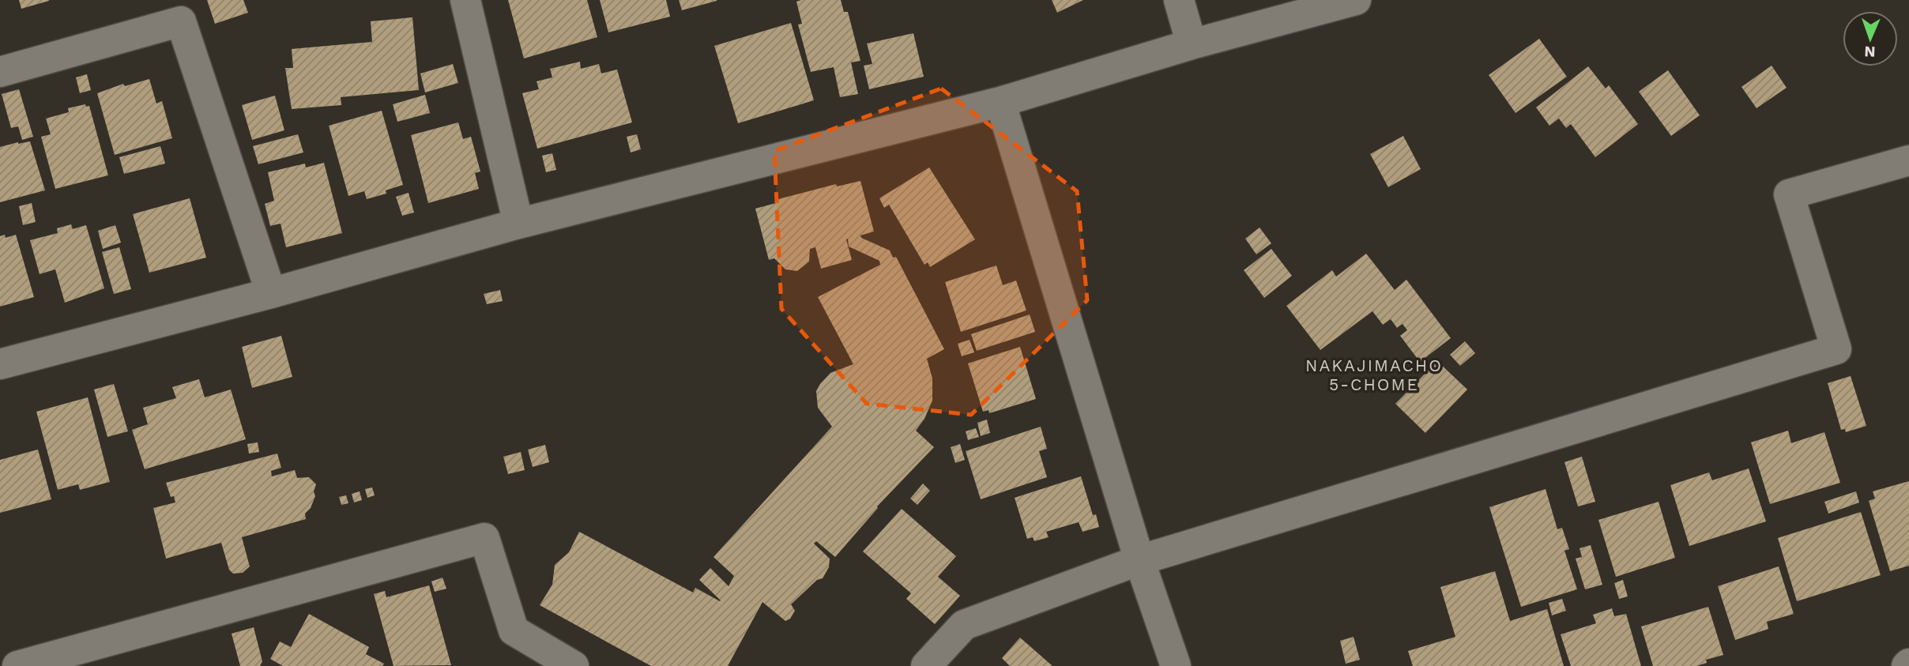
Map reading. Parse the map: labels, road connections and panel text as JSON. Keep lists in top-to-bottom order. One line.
{"districts":["NAKAJIMACHO 5-CHOME"],"north":"bottom"}
